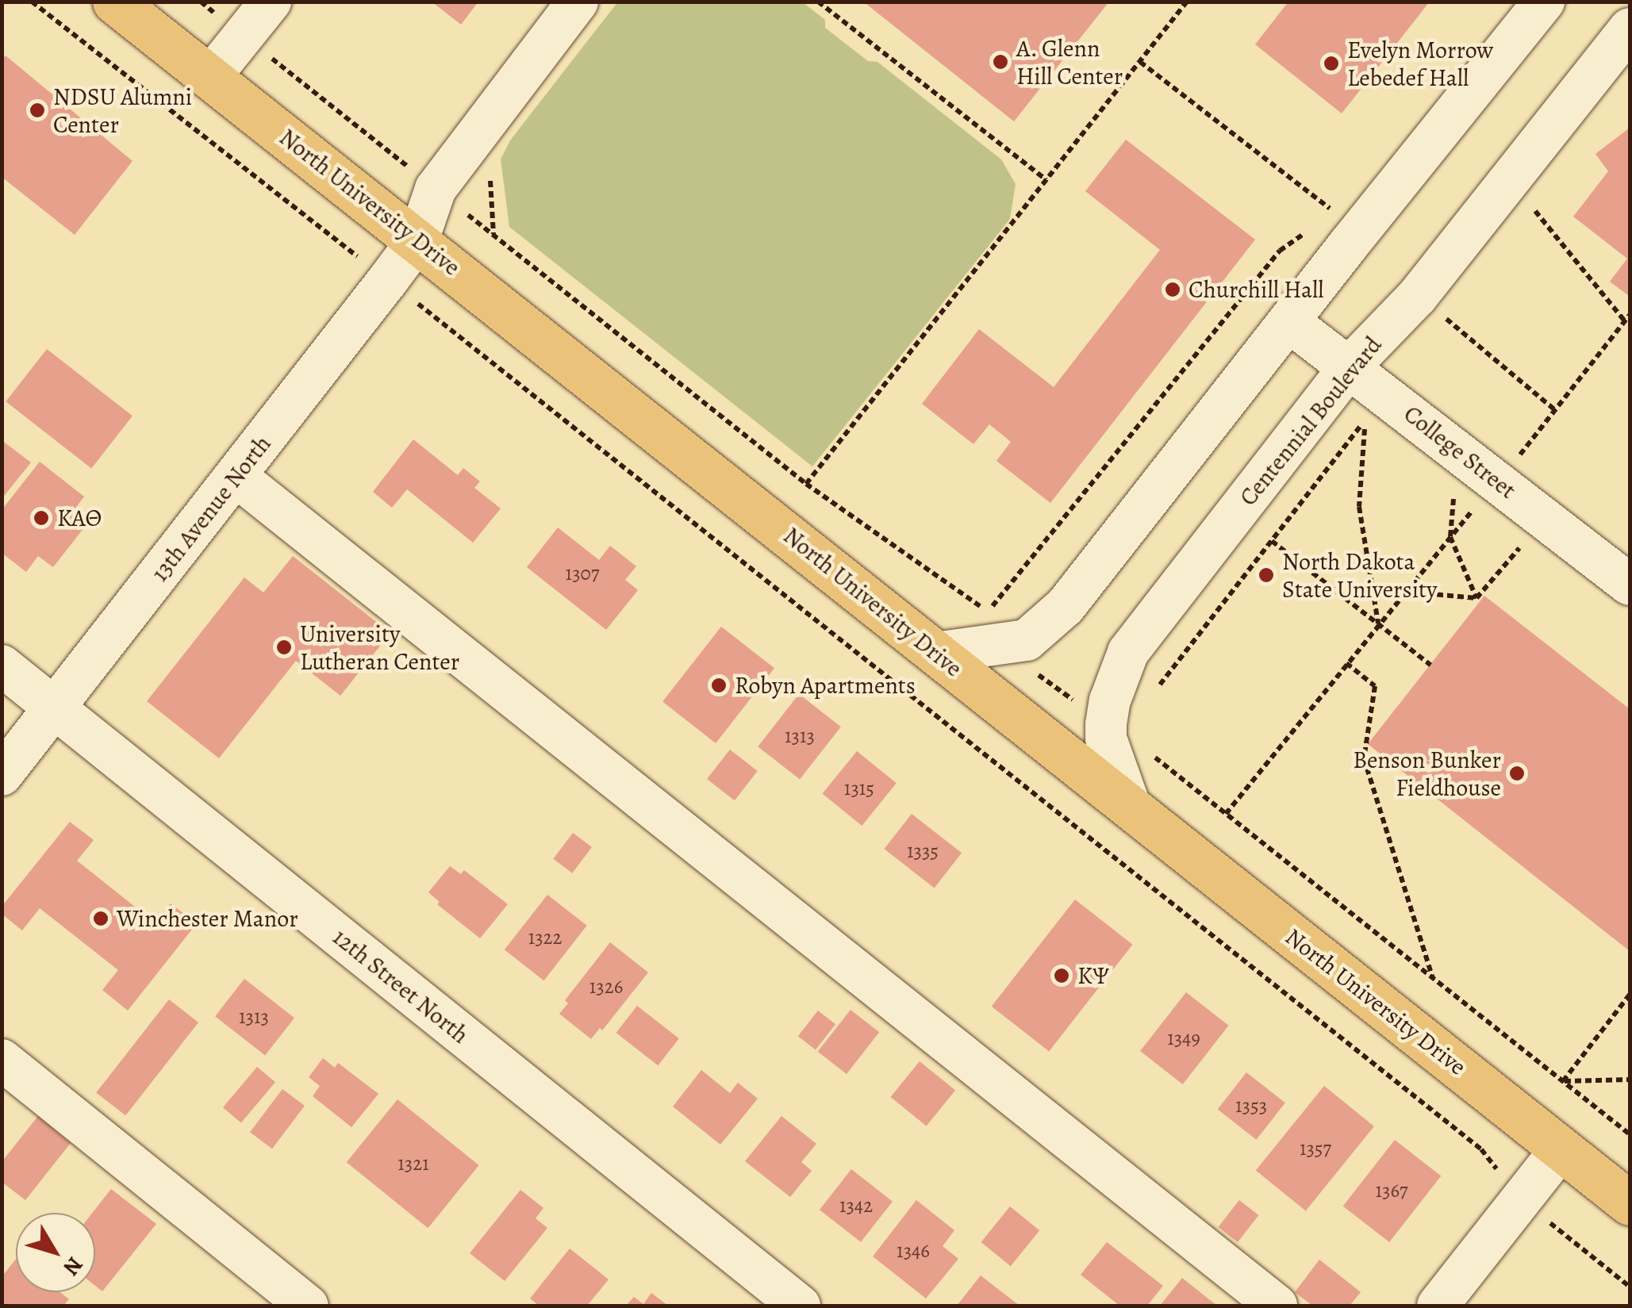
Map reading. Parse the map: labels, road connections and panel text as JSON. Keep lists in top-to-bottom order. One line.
{"streets":{"main road":["North University Drive"],"street":["Centennial Boulevard","College Street","13th Avenue North","12th Street North"]},"crossings":[["North University Drive","Centennial Boulevard"],["North University Drive","13th Avenue North"],["Centennial Boulevard","College Street"],["13th Avenue North","12th Street North"]],"places":["A. Glenn Hill Center","Evelyn Morrow Lebedef Hall","NDSU Alumni Center","Churchill Hall","ΚΑΘ","North Dakota State University","University Lutheran Center","Robyn Apartments","Benson Bunker Fieldhouse","Winchester Manor","ΚΨ"],"house_numbers":["1307","1313","1315","1335","1322","1326","1313","1349","1353","1357","1321","1367","1342","1346"],"north":"bottom right"}
